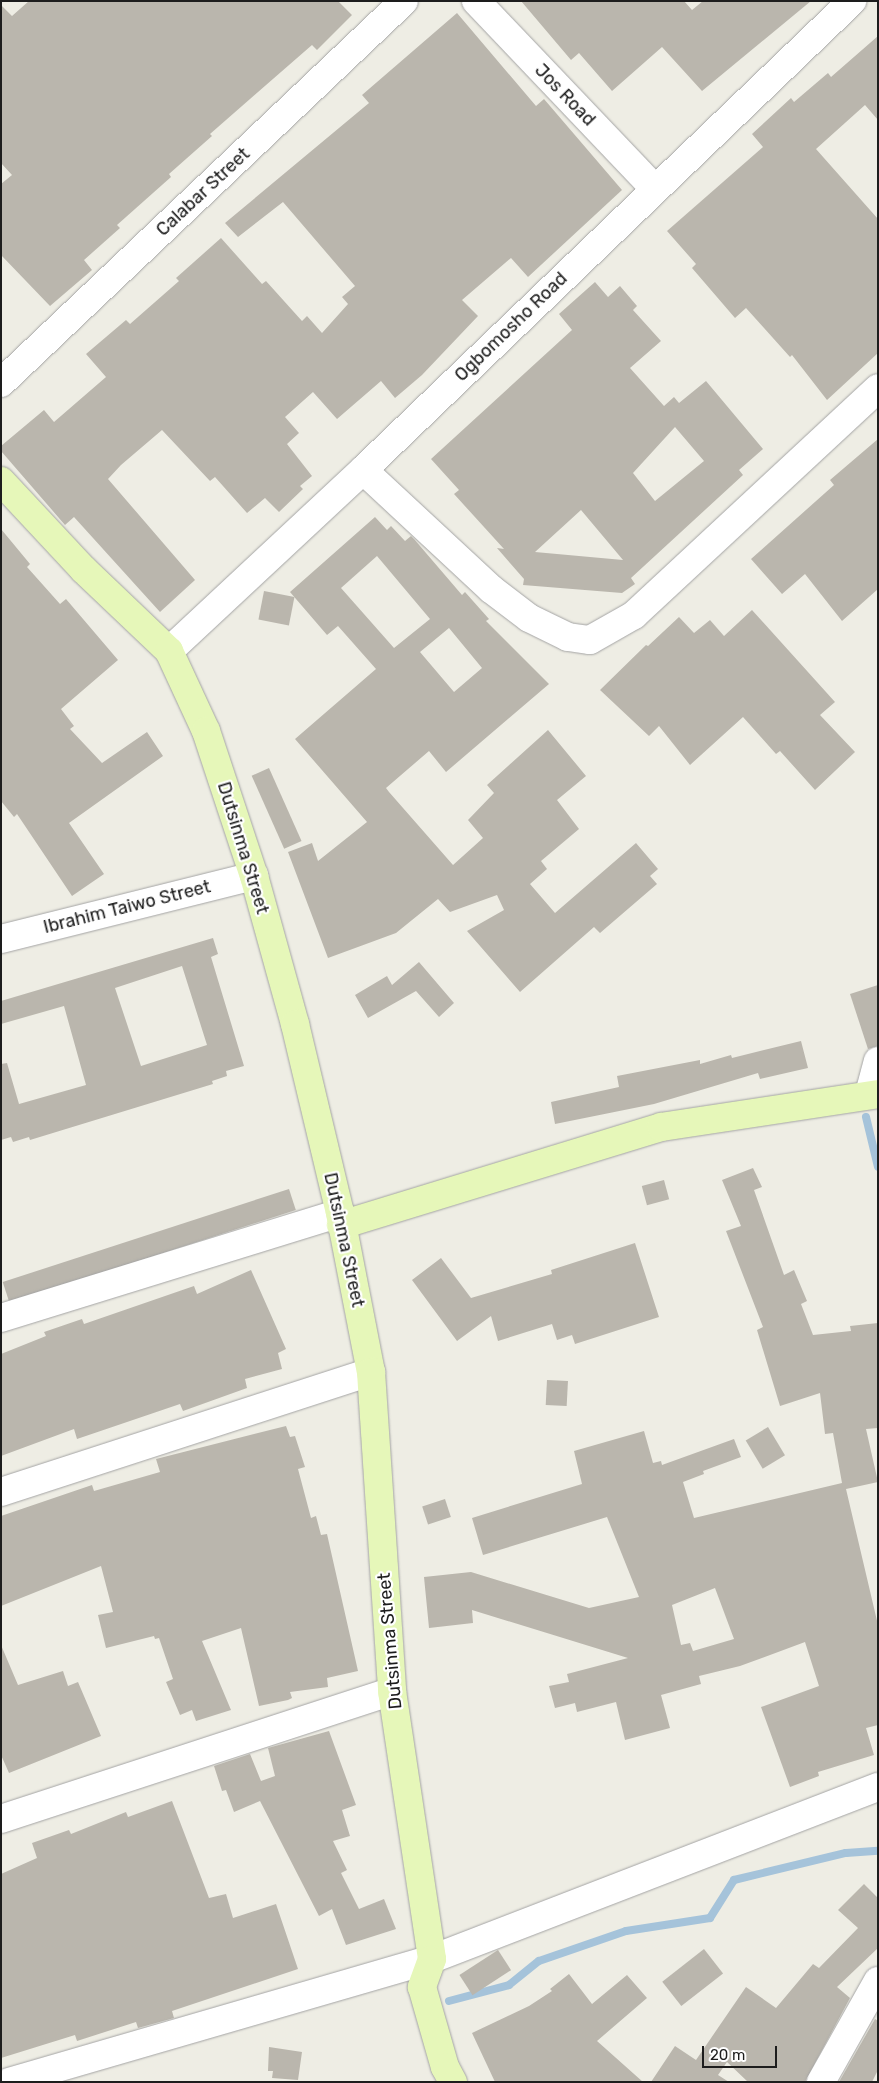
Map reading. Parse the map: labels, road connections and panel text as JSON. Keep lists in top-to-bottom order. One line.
{"streets":{"street":["Jos Road","Calabar Street","Ogbomosho Road","Dutsinma Street","Ibrahim Taiwo Street"]},"crossings":[["Jos Road","Ogbomosho Road"],["Ogbomosho Road","Dutsinma Street"],["Dutsinma Street","Ibrahim Taiwo Street"]],"scale_bar":"20 m"}
